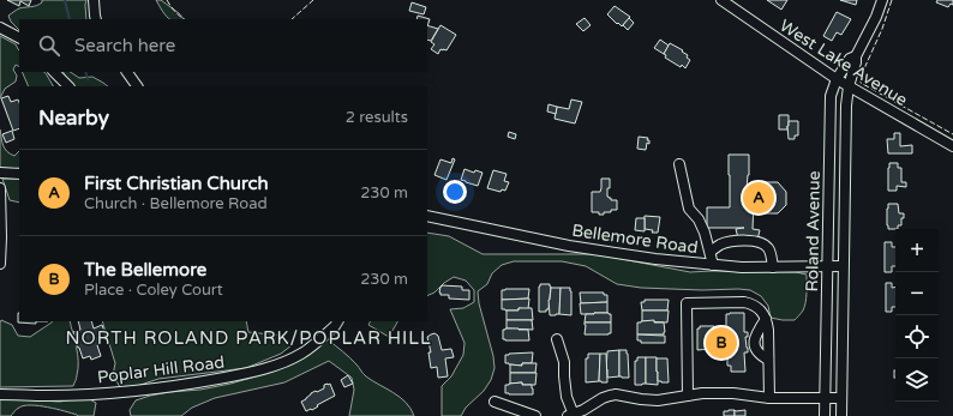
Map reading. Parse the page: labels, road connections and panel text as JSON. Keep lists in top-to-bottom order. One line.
{"streets":{"street":["West Lake Avenue","Roland Avenue","Bellemore Road","Poplar Hill Road"]},"crossings":[["West Lake Avenue","Roland Avenue"],["Roland Avenue","Bellemore Road"]],"districts":["NORTH ROLAND PARK/POPLAR HILL"],"page":{"search":"Search here","heading":["Nearby","2 results"],"list":[{"mark":"A","name":"First Christian Church","note":"Church · Bellemore Road","value":"230 m"},{"mark":"B","name":"The Bellemore","note":"Place · Coley Court","value":"230 m"}],"pins":["A","B"],"map_buttons":["+","−"]}}
